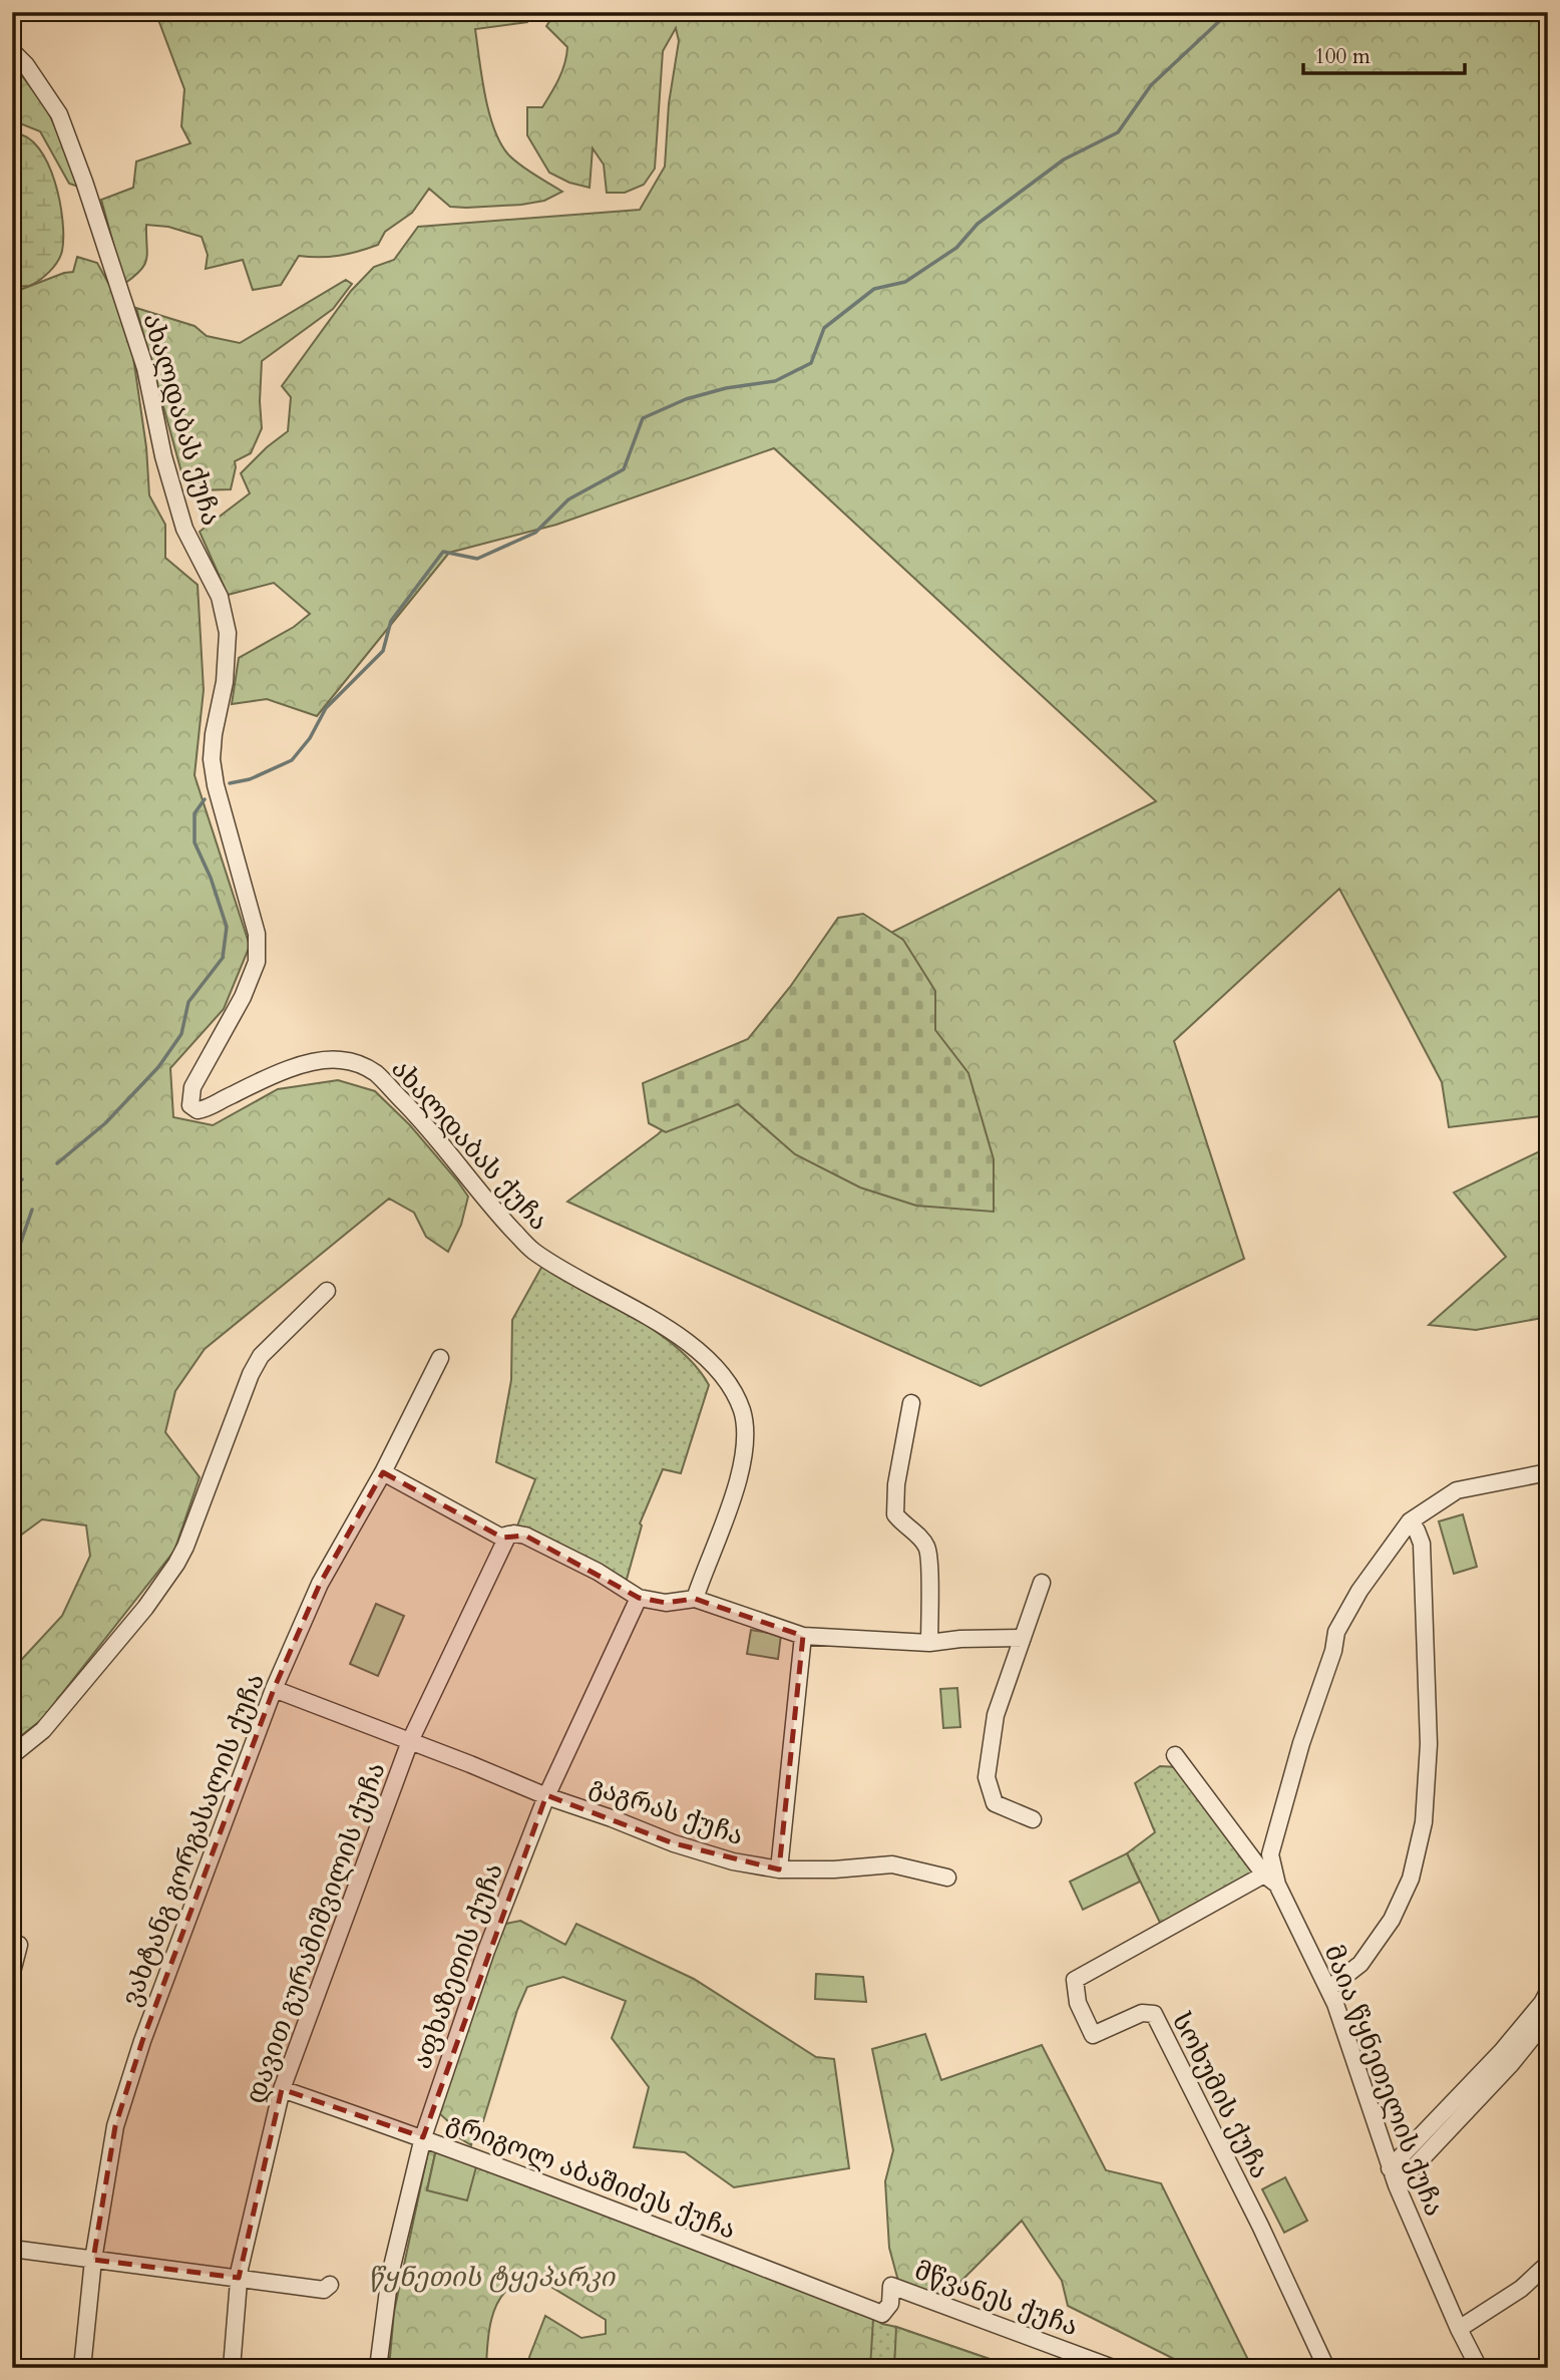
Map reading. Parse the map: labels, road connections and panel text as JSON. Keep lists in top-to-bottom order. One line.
{"streets":{"street":["ახალდაბას ქუჩა","გაგრას ქუჩა","ვახტანგ გორგასალის ქუჩა","დავით გურამიშვილის ქუჩა","აფხაზეთის ქუჩა","მაია წყნეთელის ქუჩა","სოხუმის ქუჩა","გრიგოლ აბაშიძეს ქუჩა","მწვანეს ქუჩა"]},"crossings":[["გაგრას ქუჩა","ვახტანგ გორგასალის ქუჩა"],["გაგრას ქუჩა","დავით გურამიშვილის ქუჩა"],["გაგრას ქუჩა","აფხაზეთის ქუჩა"],["დავით გურამიშვილის ქუჩა","გრიგოლ აბაშიძეს ქუჩა"],["აფხაზეთის ქუჩა","გრიგოლ აბაშიძეს ქუჩა"],["გრიგოლ აბაშიძეს ქუჩა","მწვანეს ქუჩა"]],"parks":["წყნეთის ტყეპარკი"],"scale_bar":"100 m"}
